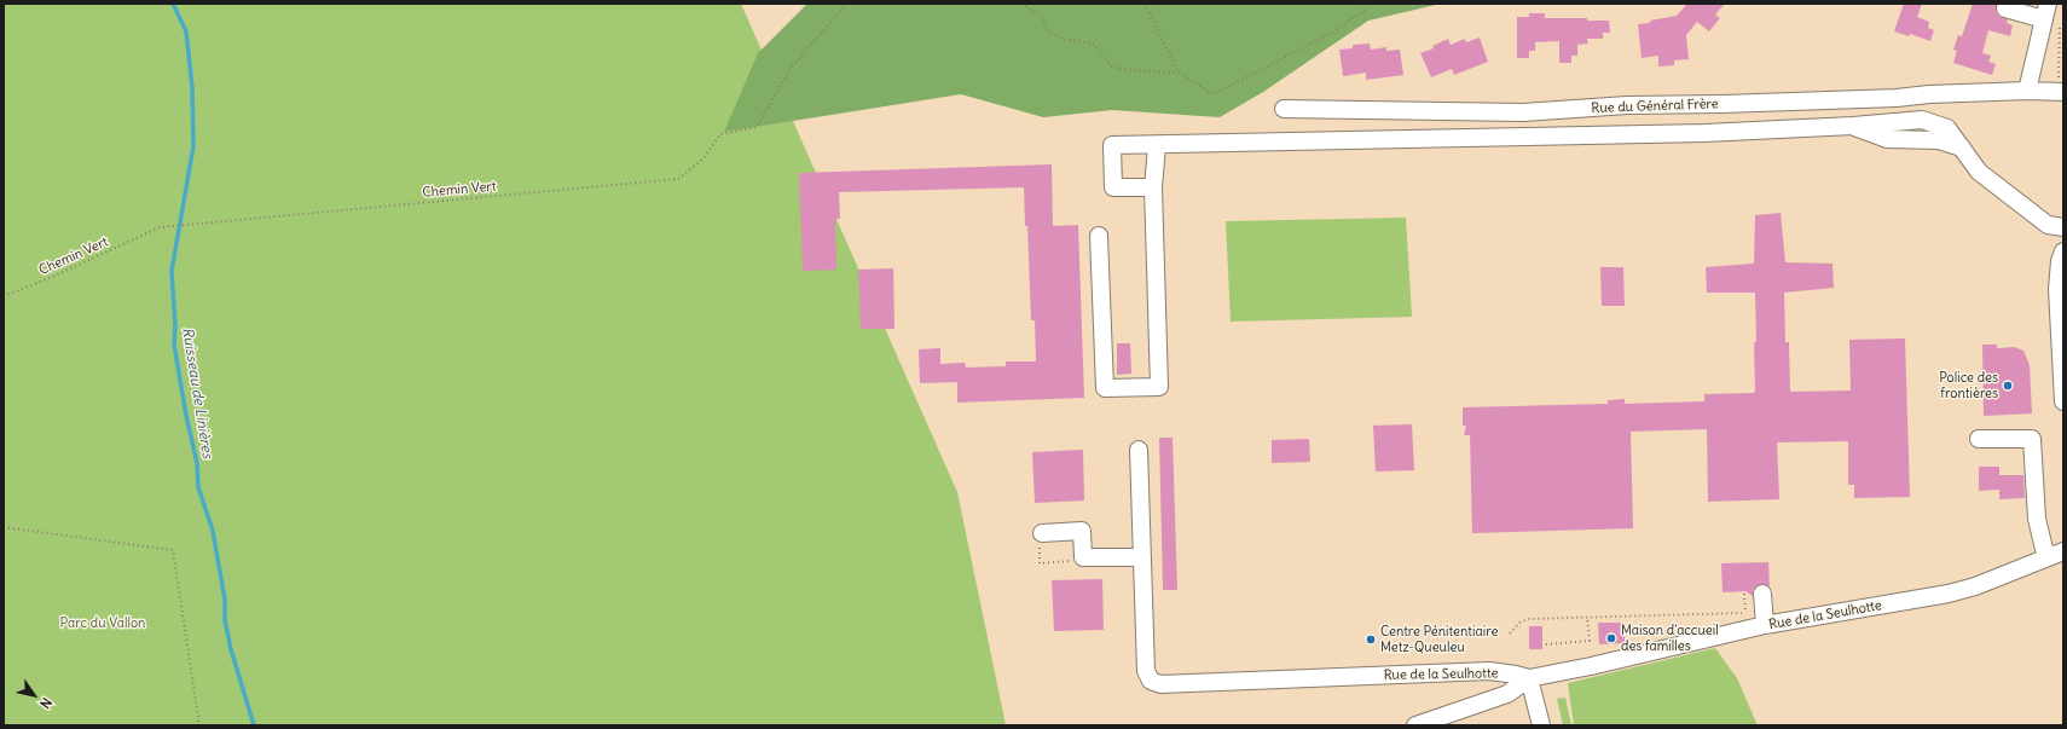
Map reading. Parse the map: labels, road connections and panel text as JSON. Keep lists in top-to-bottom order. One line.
{"streets":{"street":["Rue du Général Frère","Rue de la Seulhotte"],"path":["Chemin Vert"]},"water":["Ruisseau de Linières"],"parks":["Parc du Vallon"],"places":["Police des frontières","Maison d'accueil des familles","Centre Pénitentiaire Metz-Queuleu"],"north":"bottom right"}
